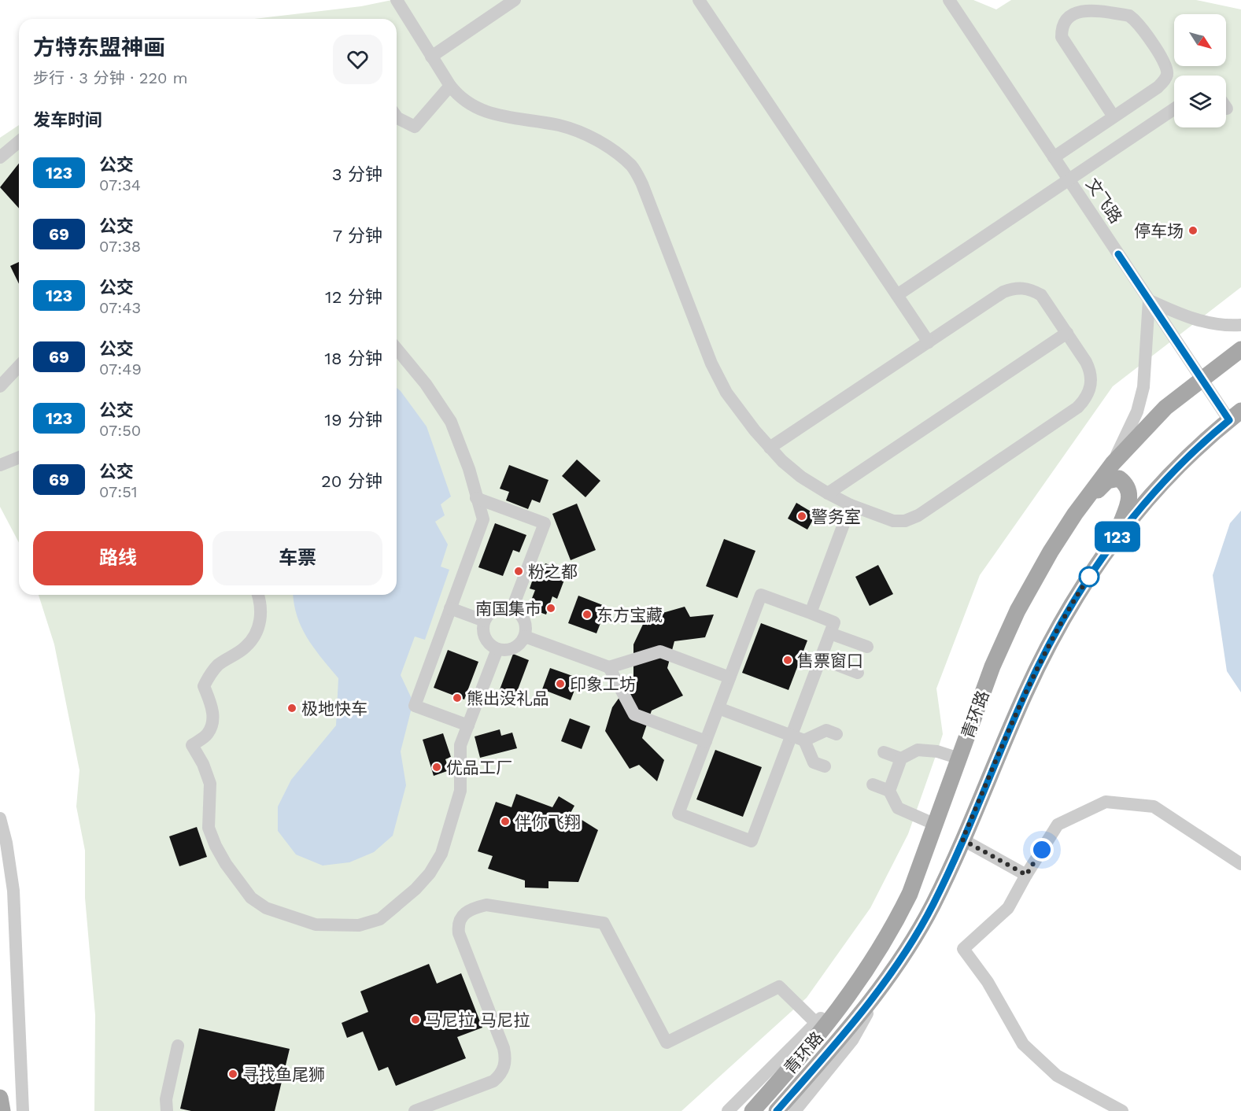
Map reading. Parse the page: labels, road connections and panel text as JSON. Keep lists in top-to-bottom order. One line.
{"streets":{"main road":["青环路"],"street":["文飞路"]},"crossings":[["文飞路","青环路"]],"places":["停车场","警务室","粉之都","南国集市","东方宝藏","售票窗口","印象工坊","熊出没礼品","极地快车","优品工厂","伴你飞翔","马尼拉 马尼拉","寻找鱼尾狮"],"lines":["bus line 123"],"north":"bottom right","page":{"on_map":"123","heading":[["方特东盟神画","步行 · 3 分钟 · 220 m"],"发车时间"],"list":[{"mark":"123","name":"公交","note":"07:34","value":"3 分钟"},{"mark":"69","name":"公交","note":"07:38","value":"7 分钟"},{"mark":"123","name":"公交","note":"07:43","value":"12 分钟"},{"mark":"69","name":"公交","note":"07:49","value":"18 分钟"},{"mark":"123","name":"公交","note":"07:50","value":"19 分钟"},{"mark":"69","name":"公交","note":"07:51","value":"20 分钟"}],"buttons":["路线","车票"]}}
